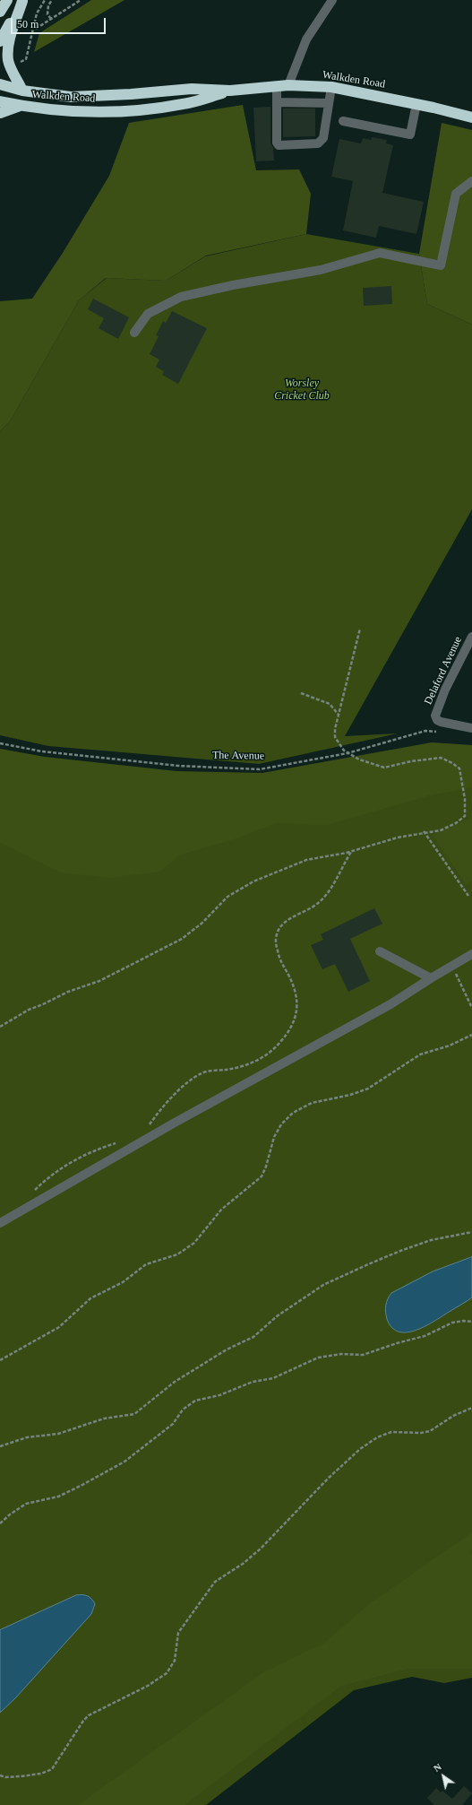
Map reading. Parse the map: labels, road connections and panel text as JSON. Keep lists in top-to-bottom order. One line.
{"streets":{"highway":["Walkden Road"],"street":["Delaford Avenue"],"path":["The Avenue"]},"parks":["Worsley Cricket Club"],"scale_bar":"50 m","north":"top left"}
